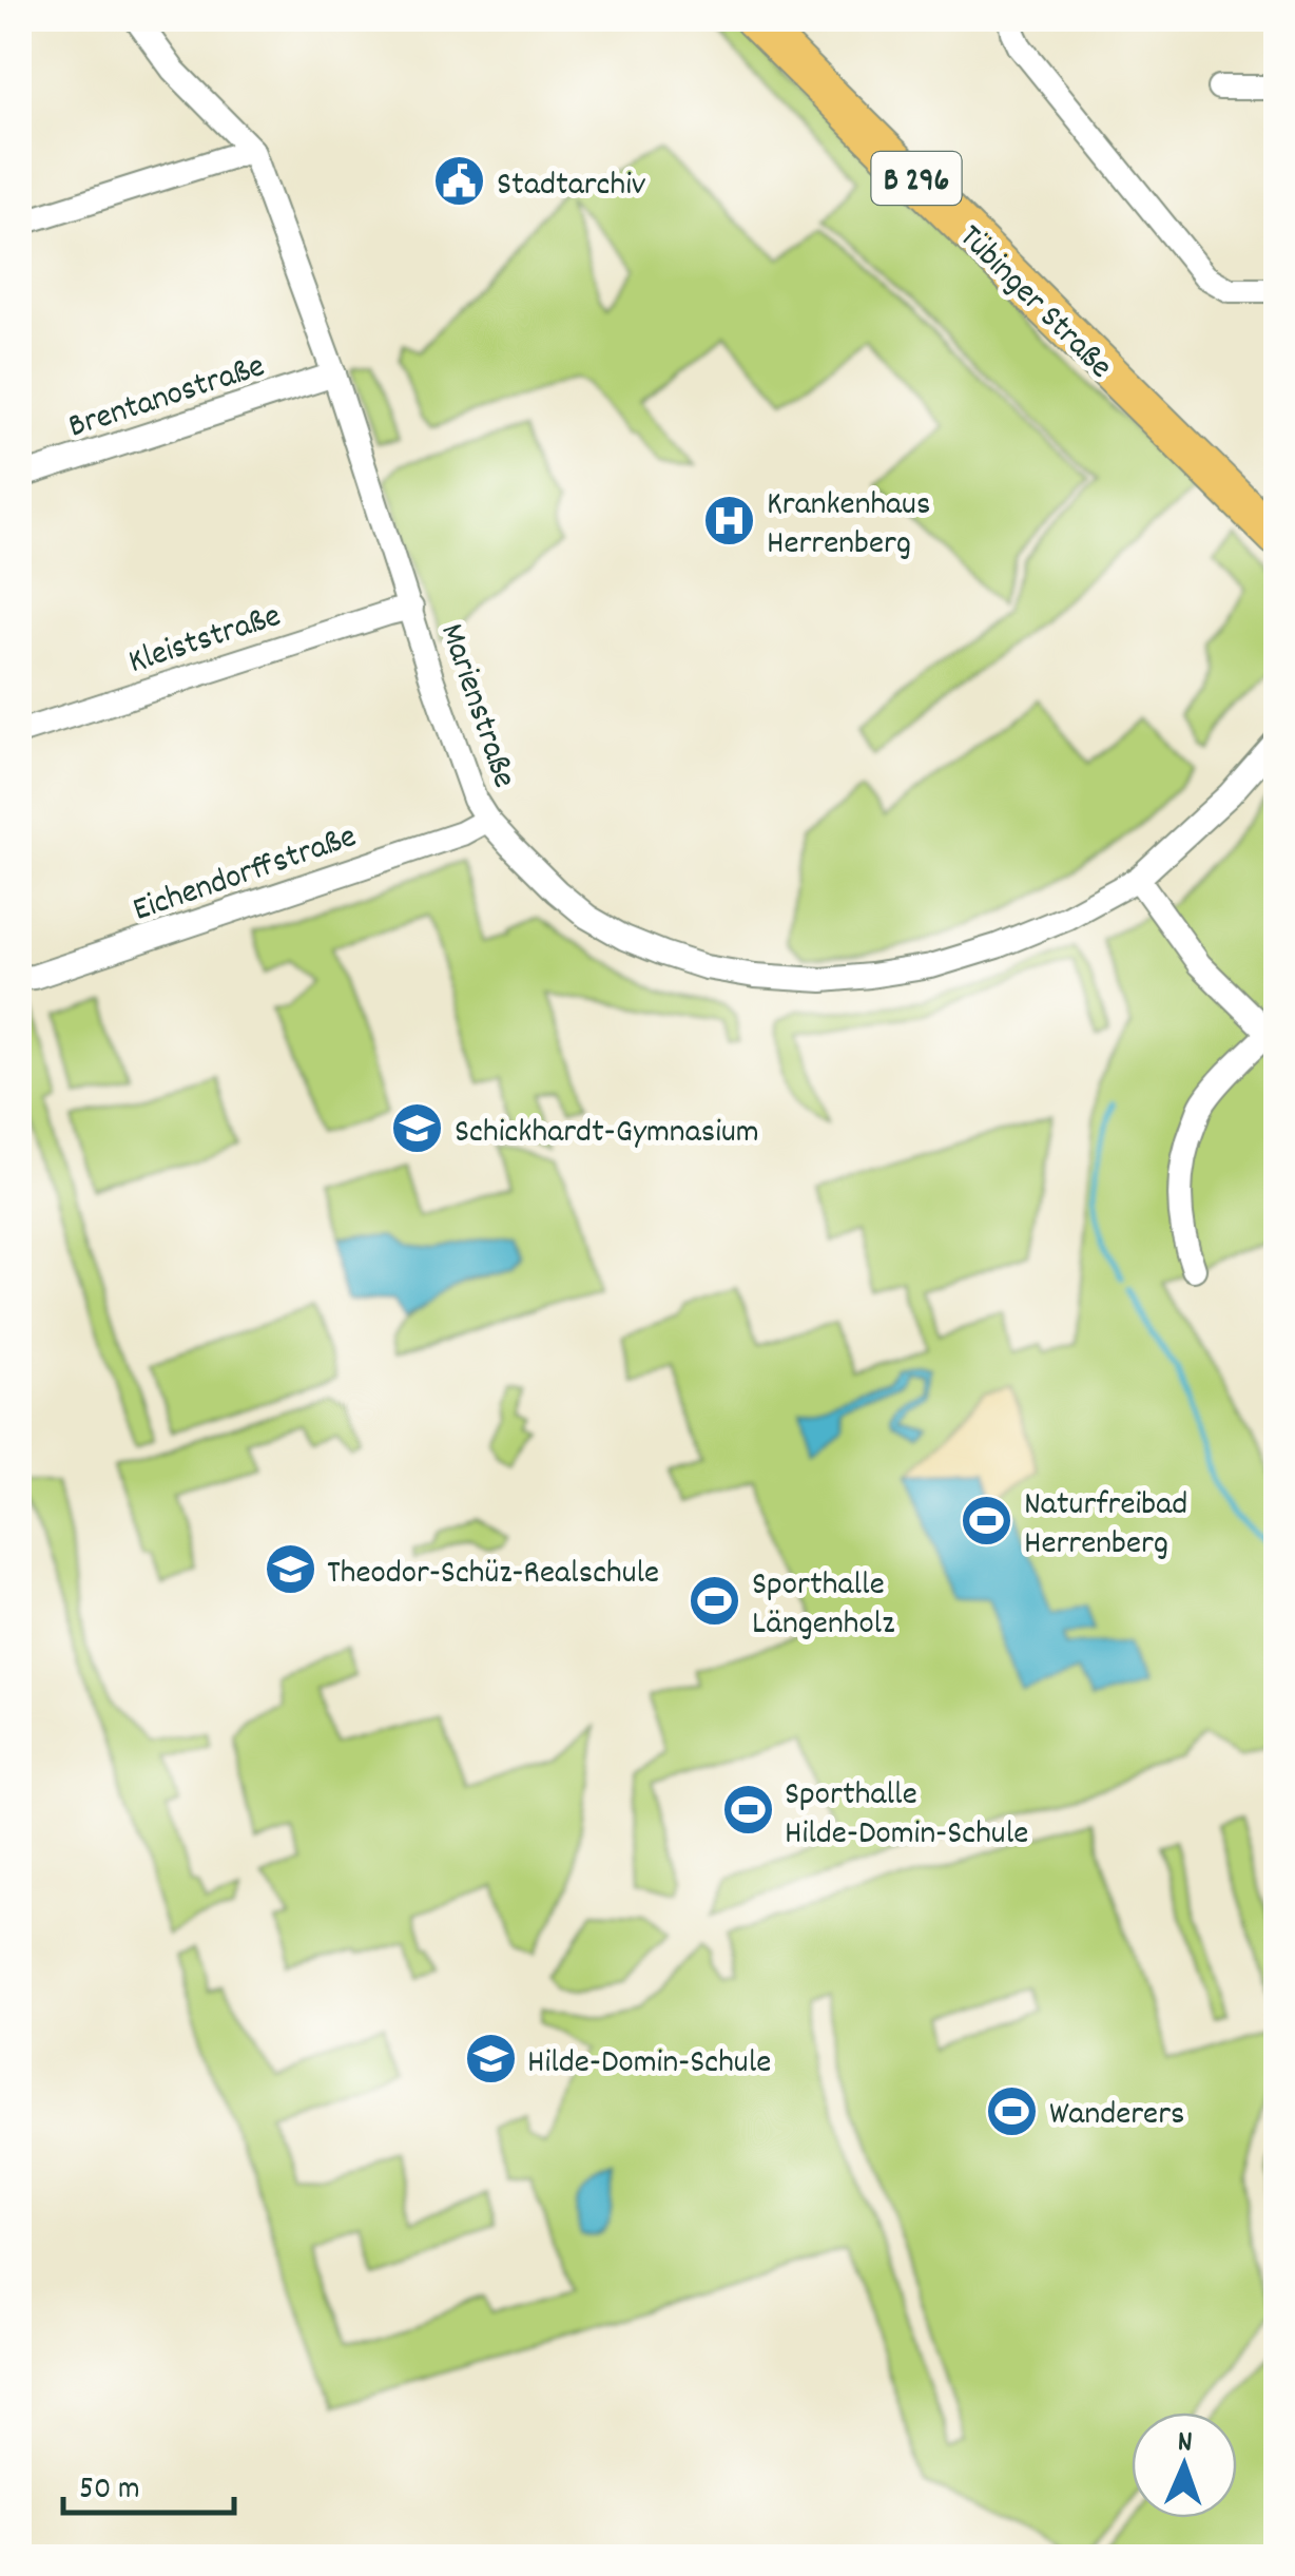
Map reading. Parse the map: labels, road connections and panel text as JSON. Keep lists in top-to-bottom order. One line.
{"streets":{"main road":["B 296","Tübinger Straße"],"street":["Brentanostraße","Kleiststraße","Marienstraße","Eichendorffstraße"]},"crossings":[["Brentanostraße","Marienstraße"],["Kleiststraße","Marienstraße"],["Marienstraße","Eichendorffstraße"]],"places":{"public building":["Stadtarchiv"],"hospital":["Krankenhaus Herrenberg"],"school or university":["Schickhardt-Gymnasium","Theodor-Schüz-Realschule","Hilde-Domin-Schule"],"sports":["Naturfreibad Herrenberg","Sporthalle Längenholz","Sporthalle Hilde-Domin-Schule","Wanderers"]},"scale_bar":"50 m","north":"top"}
